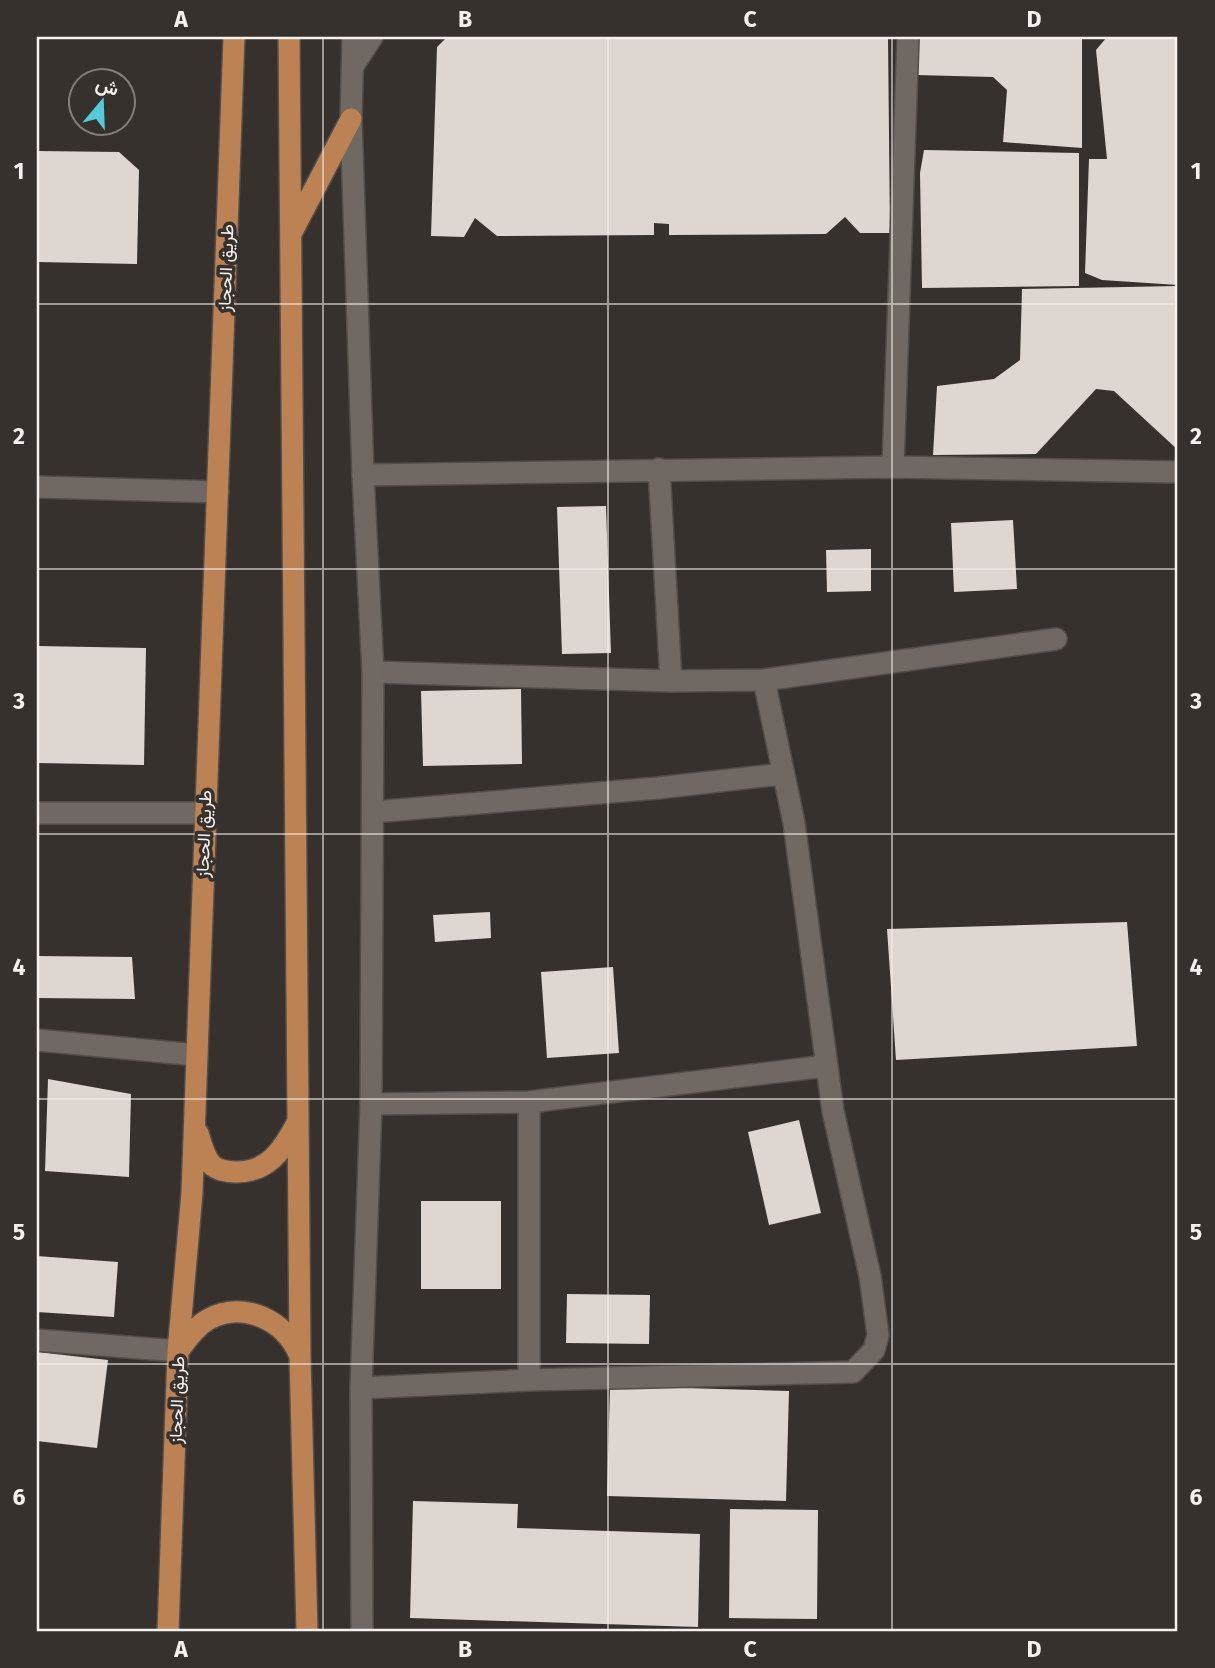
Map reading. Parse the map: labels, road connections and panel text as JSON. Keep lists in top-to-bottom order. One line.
{"streets":{"main road":["طريق الحجاز"]},"north":"top","grid":{"columns":["A","B","C","D"],"rows":["1","2","3","4","5","6"]}}
